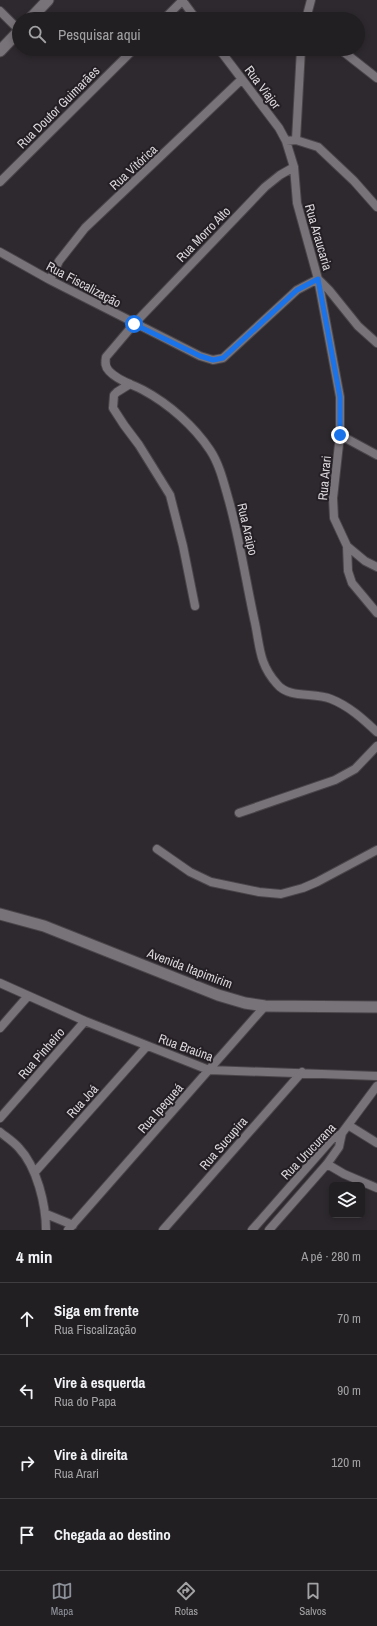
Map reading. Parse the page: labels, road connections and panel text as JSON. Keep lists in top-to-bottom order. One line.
{"streets":{"main road":["Avenida Itapimirim"],"street":["Rua Viajor","Rua Doutor Guimarães","Rua Vitórica","Rua Morro Alto","Rua Araucaria","Rua Fiscalização","Rua Arari","Rua Araipo","Rua Braúna","Rua Pinheiro","Rua Joá","Rua Ipequeá","Rua Sucupira","Rua Urucurana"]},"crossings":[["Rua Viajor","Rua Vitórica"],["Rua Viajor","Rua Araucaria"],["Rua Vitórica","Rua Fiscalização"],["Rua Morro Alto","Rua Araucaria"],["Rua Morro Alto","Rua Fiscalização"],["Rua Morro Alto","Rua Araipo"],["Rua Araucaria","Rua Fiscalização"],["Rua Araucaria","Rua Arari"],["Rua Fiscalização","Rua Arari"],["Rua Fiscalização","Rua Araipo"],["Avenida Itapimirim","Rua Ipequeá"],["Rua Braúna","Rua Pinheiro"],["Rua Braúna","Rua Joá"],["Rua Braúna","Rua Ipequeá"],["Rua Braúna","Rua Sucupira"]],"page":{"search":"Pesquisar aqui","heading":["4 min","A pé · 280 m"],"list":[["Siga em frente","Rua Fiscalização","70 m"],["Vire à esquerda","Rua do Papa","90 m"],["Vire à direita","Rua Arari","120 m"],"Chegada ao destino"],"nav":["Mapa","Rotas","Salvos"]}}
